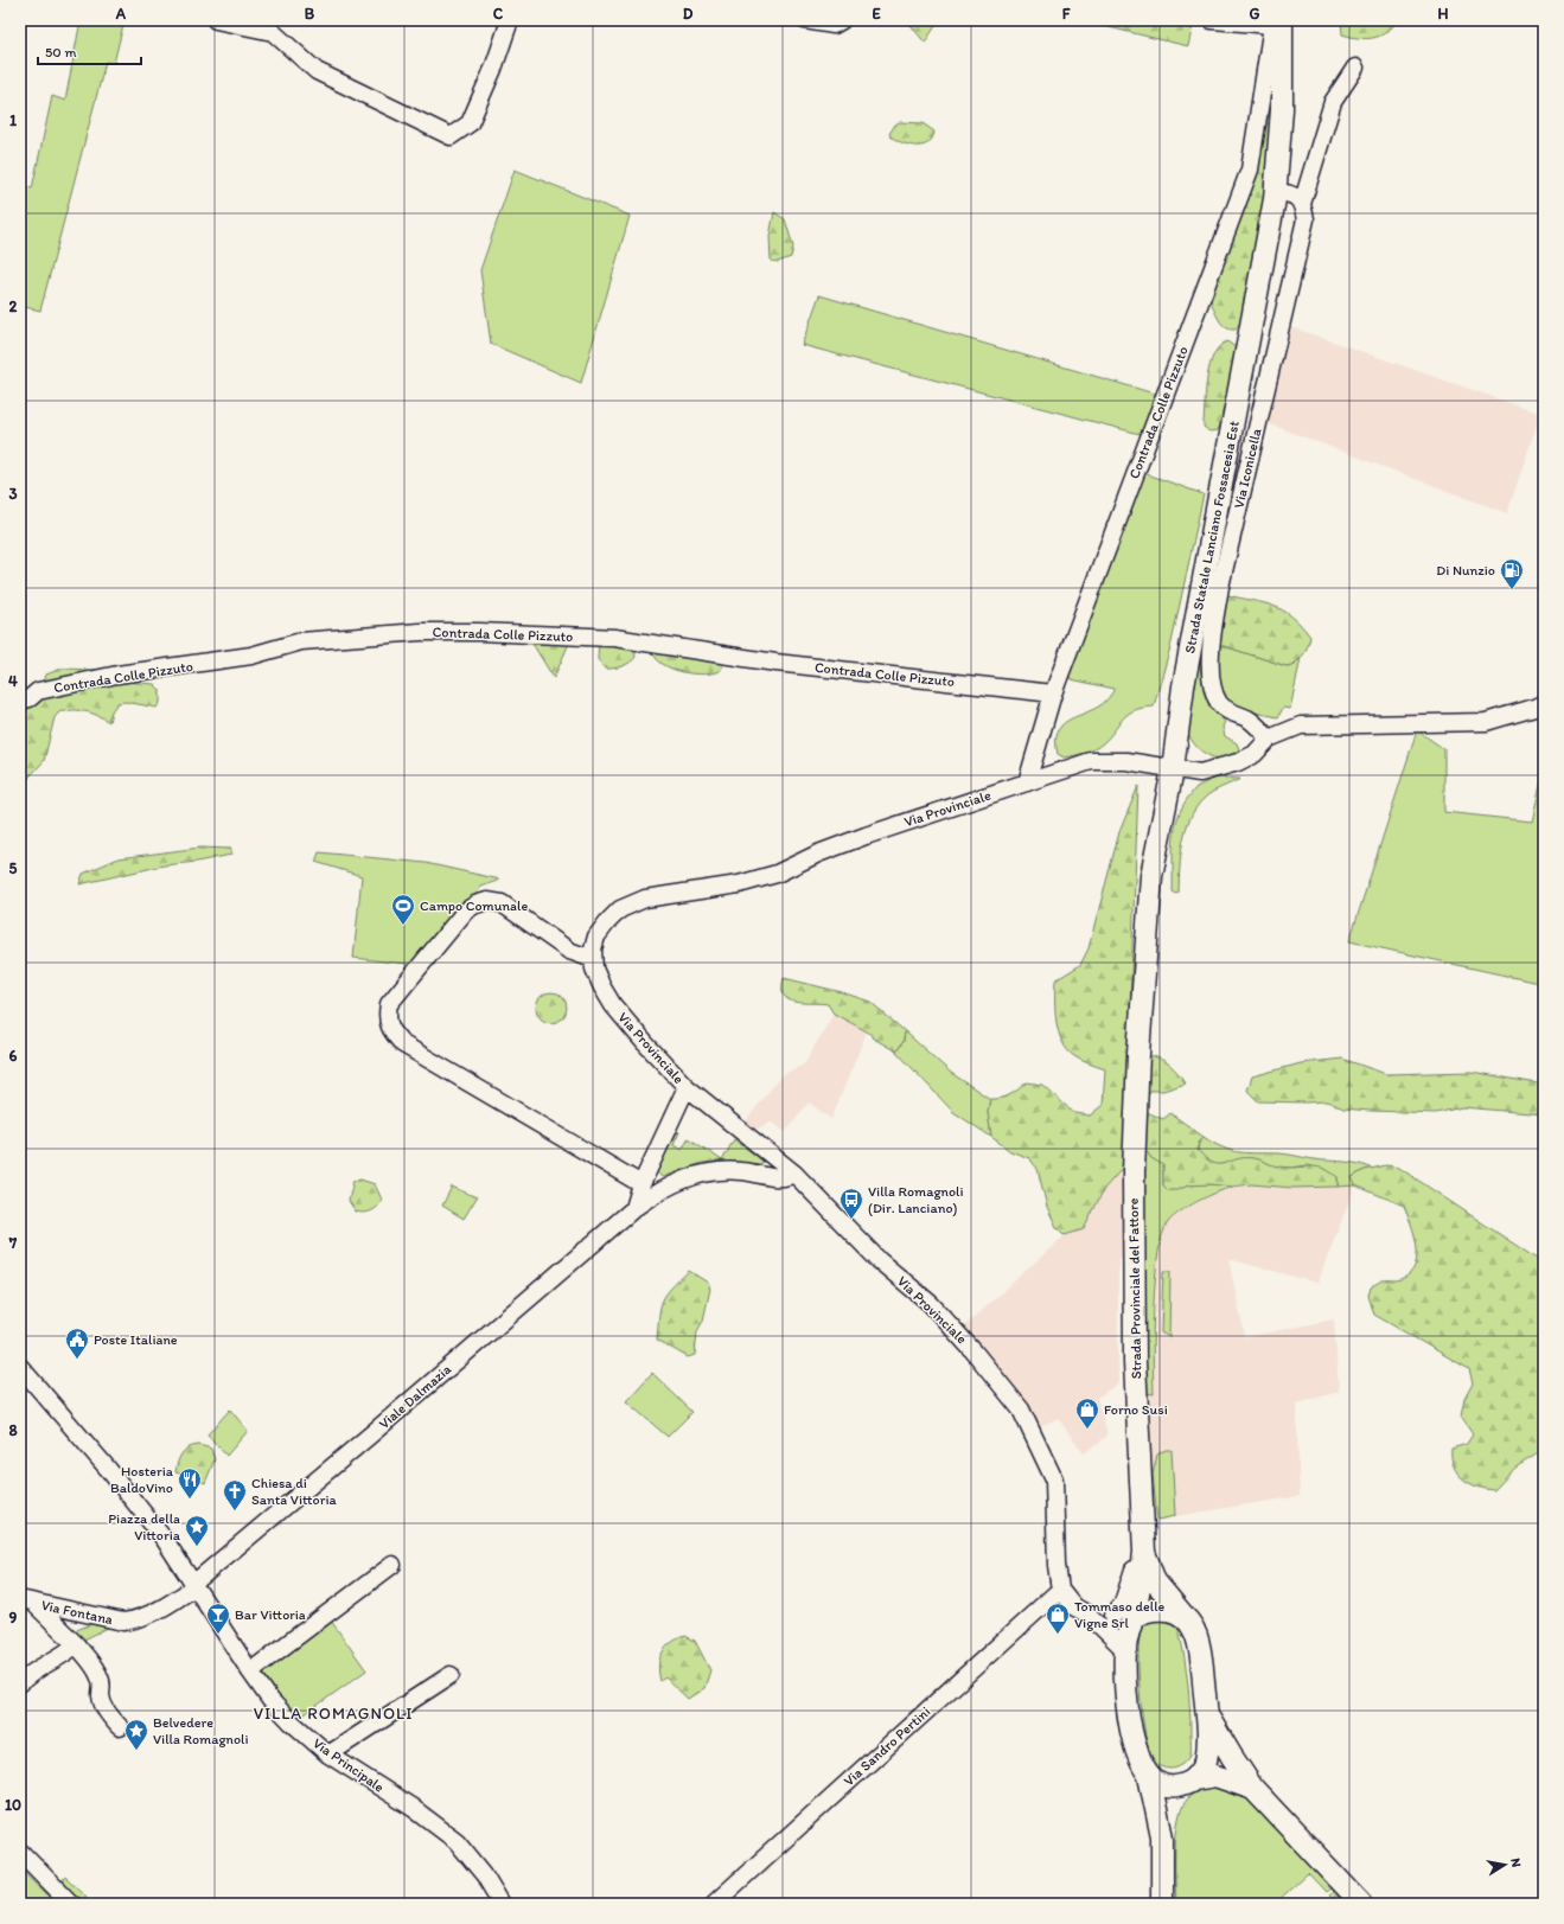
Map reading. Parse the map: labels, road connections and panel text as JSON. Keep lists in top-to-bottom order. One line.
{"streets":{"main road":["Strada Statale Lanciano Fossacesia Est","Strada Provinciale del Fattore"],"street":["Contrada Colle Pizzuto","Via Iconicella","Via Provinciale","Viale Dalmazia","Via Fontana","Via Sandro Pertini","Via Principale"]},"crossings":[["Contrada Colle Pizzuto","Strada Statale Lanciano Fossacesia Est"],["Via Iconicella","Via Provinciale"],["Strada Statale Lanciano Fossacesia Est","Via Provinciale"],["Strada Statale Lanciano Fossacesia Est","Strada Provinciale del Fattore"],["Via Provinciale","Viale Dalmazia"],["Via Provinciale","Via Sandro Pertini"],["Viale Dalmazia","Via Fontana"],["Viale Dalmazia","Via Principale"],["Via Fontana","Via Principale"]],"districts":["VILLA ROMAGNOLI"],"places":{"fuel station":["Di Nunzio"],"sports":["Campo Comunale"],"bus stop":["Villa Romagnoli (Dir. Lanciano)"],"public building":["Poste Italiane"],"shop":["Forno Susi","Tommaso delle Vigne Srl"],"restaurant":["Hosteria BaldoVino"],"church":["Chiesa di Santa Vittoria"],"place":["Piazza della Vittoria","Belvedere Villa Romagnoli"],"bar":["Bar Vittoria"]},"scale_bar":"50 m","north":"right","grid":{"columns":["A","B","C","D","E","F","G","H"],"rows":["1","2","3","4","5","6","7","8","9","10"]}}
